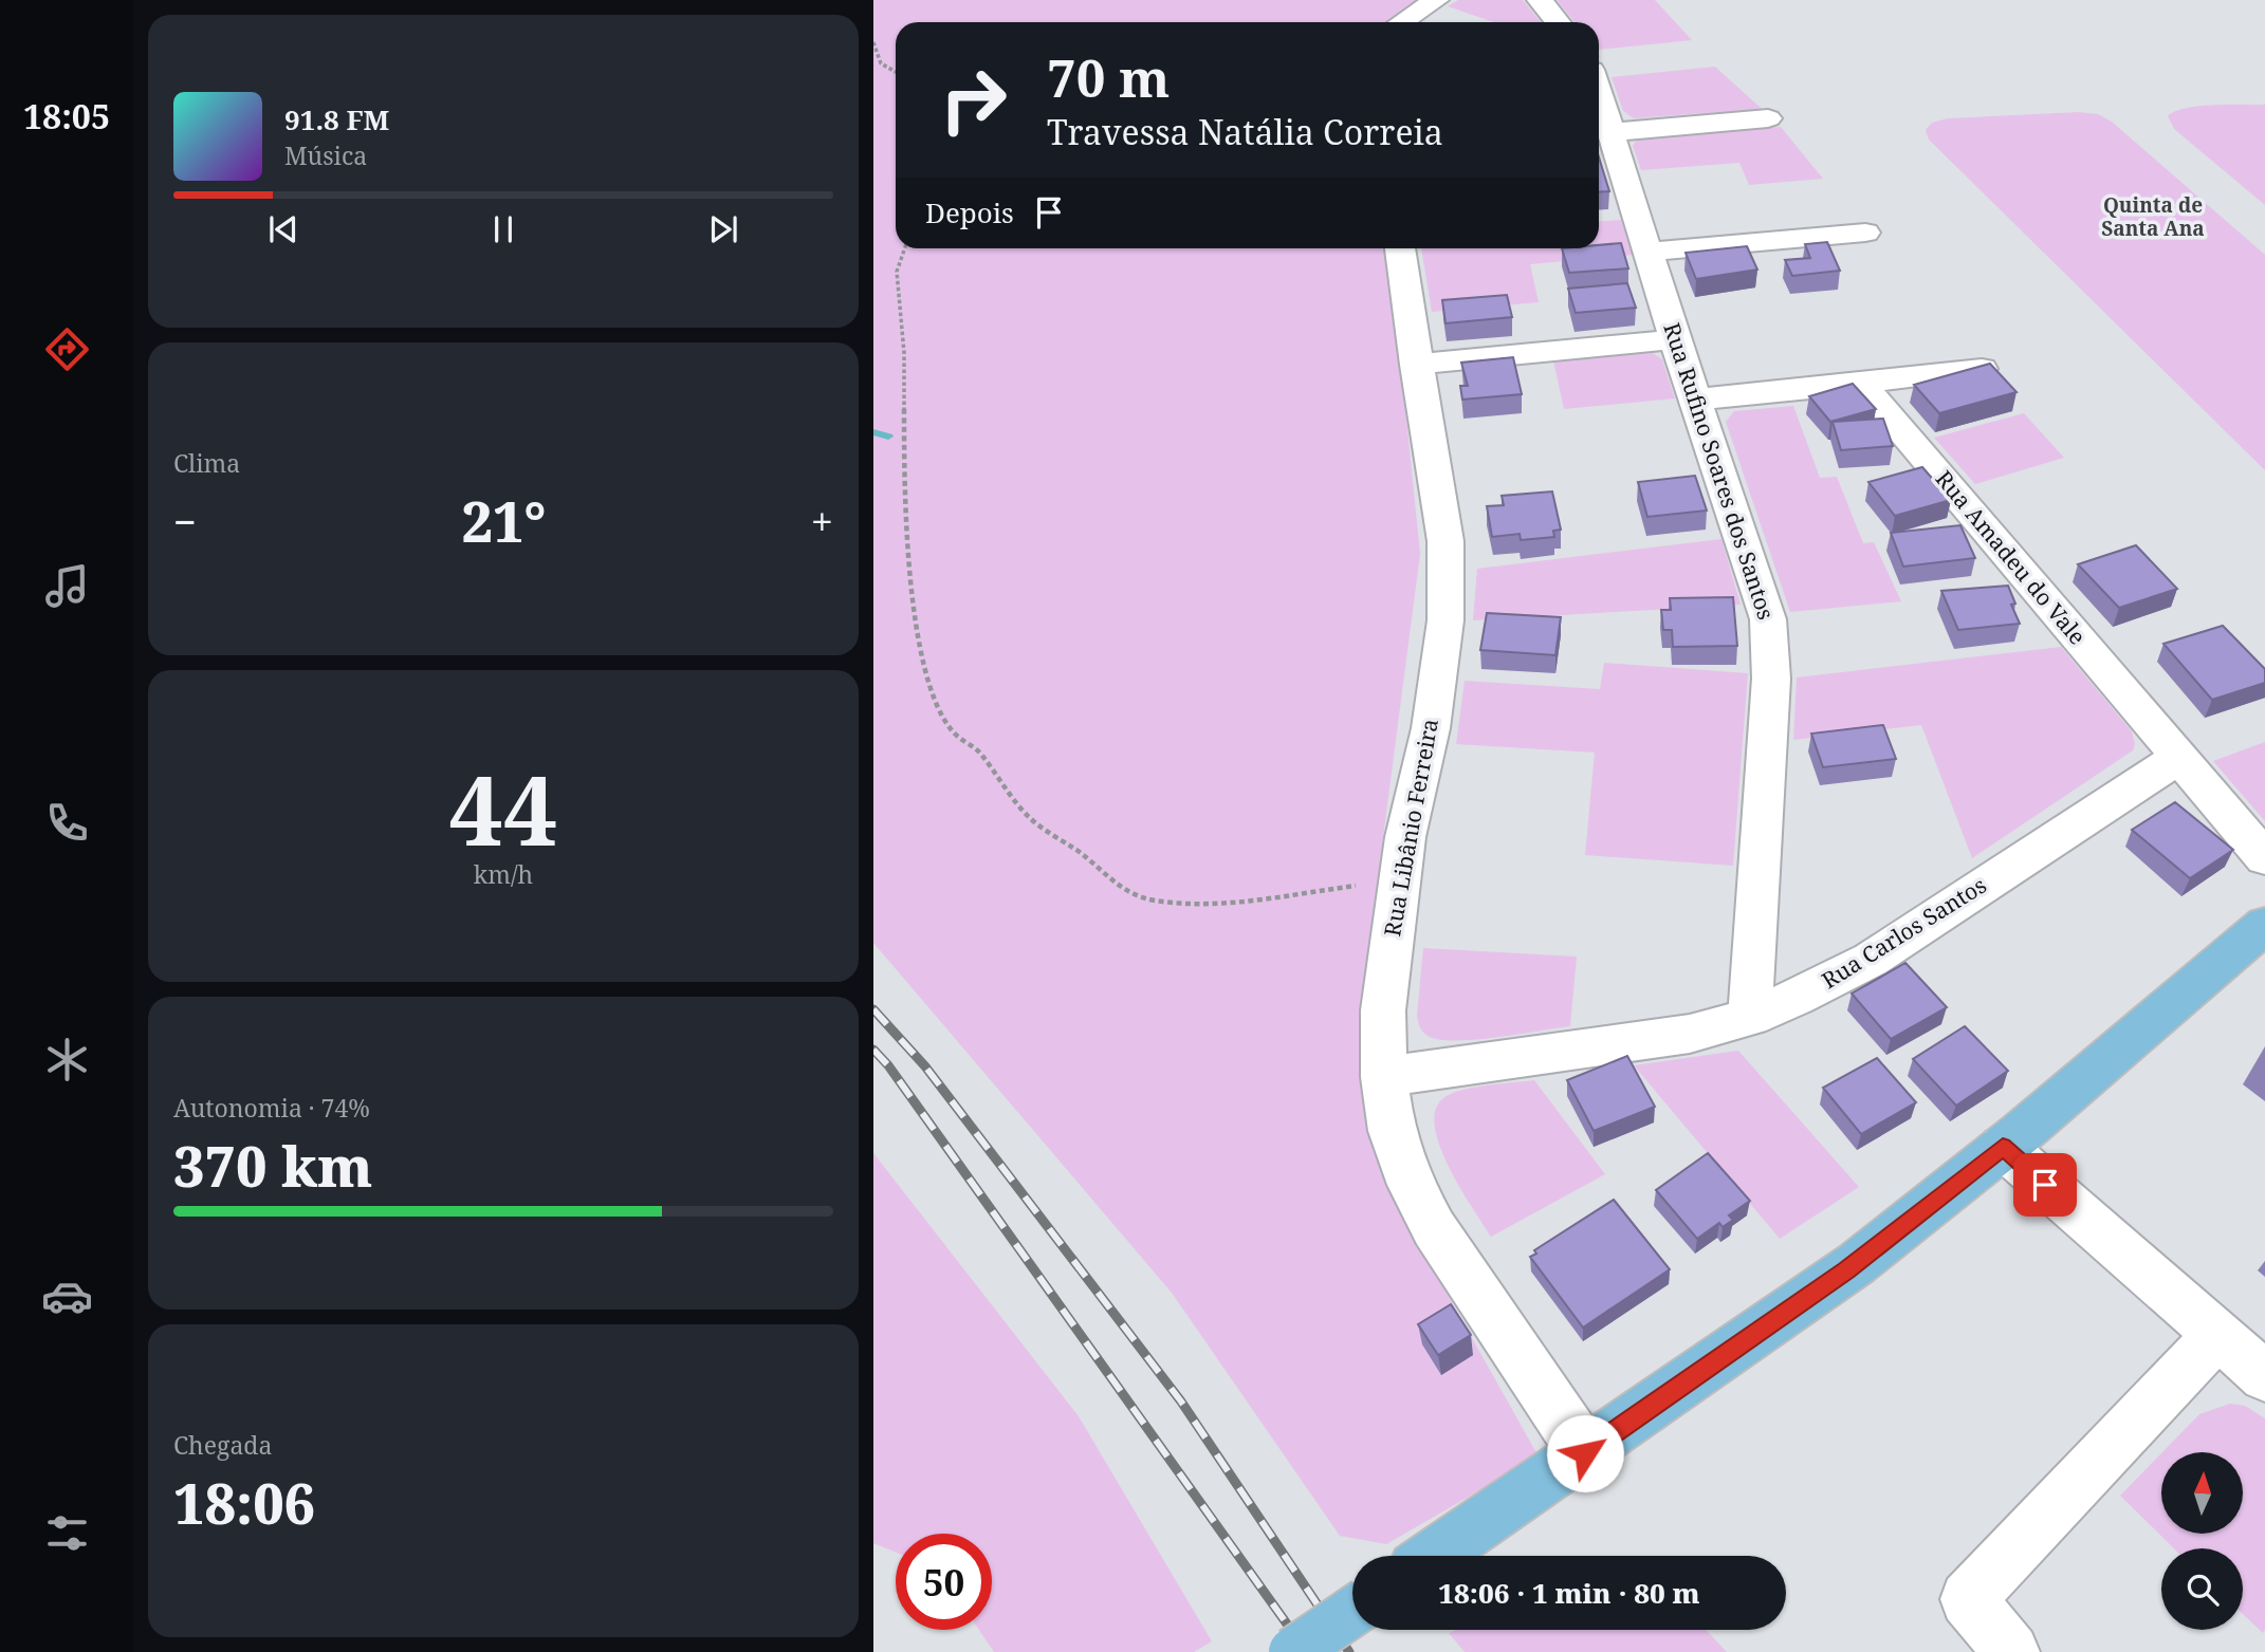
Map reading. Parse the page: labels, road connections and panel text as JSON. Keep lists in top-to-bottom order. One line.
{"streets":{"street":["Rua Rufino Soares dos Santos","Rua Amadeu do Vale","Rua Libânio Ferreira","Rua Carlos Santos"]},"crossings":[["Rua Rufino Soares dos Santos","Rua Carlos Santos"],["Rua Amadeu do Vale","Rua Carlos Santos"],["Rua Libânio Ferreira","Rua Carlos Santos"]],"districts":["Quinta de Santa Ana"],"north":"top","page":{"tabs":"18:05","turn":["70 m","Travessa Natália Correia"],"song":["91.8 FM","Música"],"then":"Depois","tile":["Clima",["44","km/h"],["Autonomia · 74%","370 km"],["Chegada","18:06"]],"heat":["−","21°","+"],"limit":"50","trip":"18:06 · 1 min · 80 m"}}
